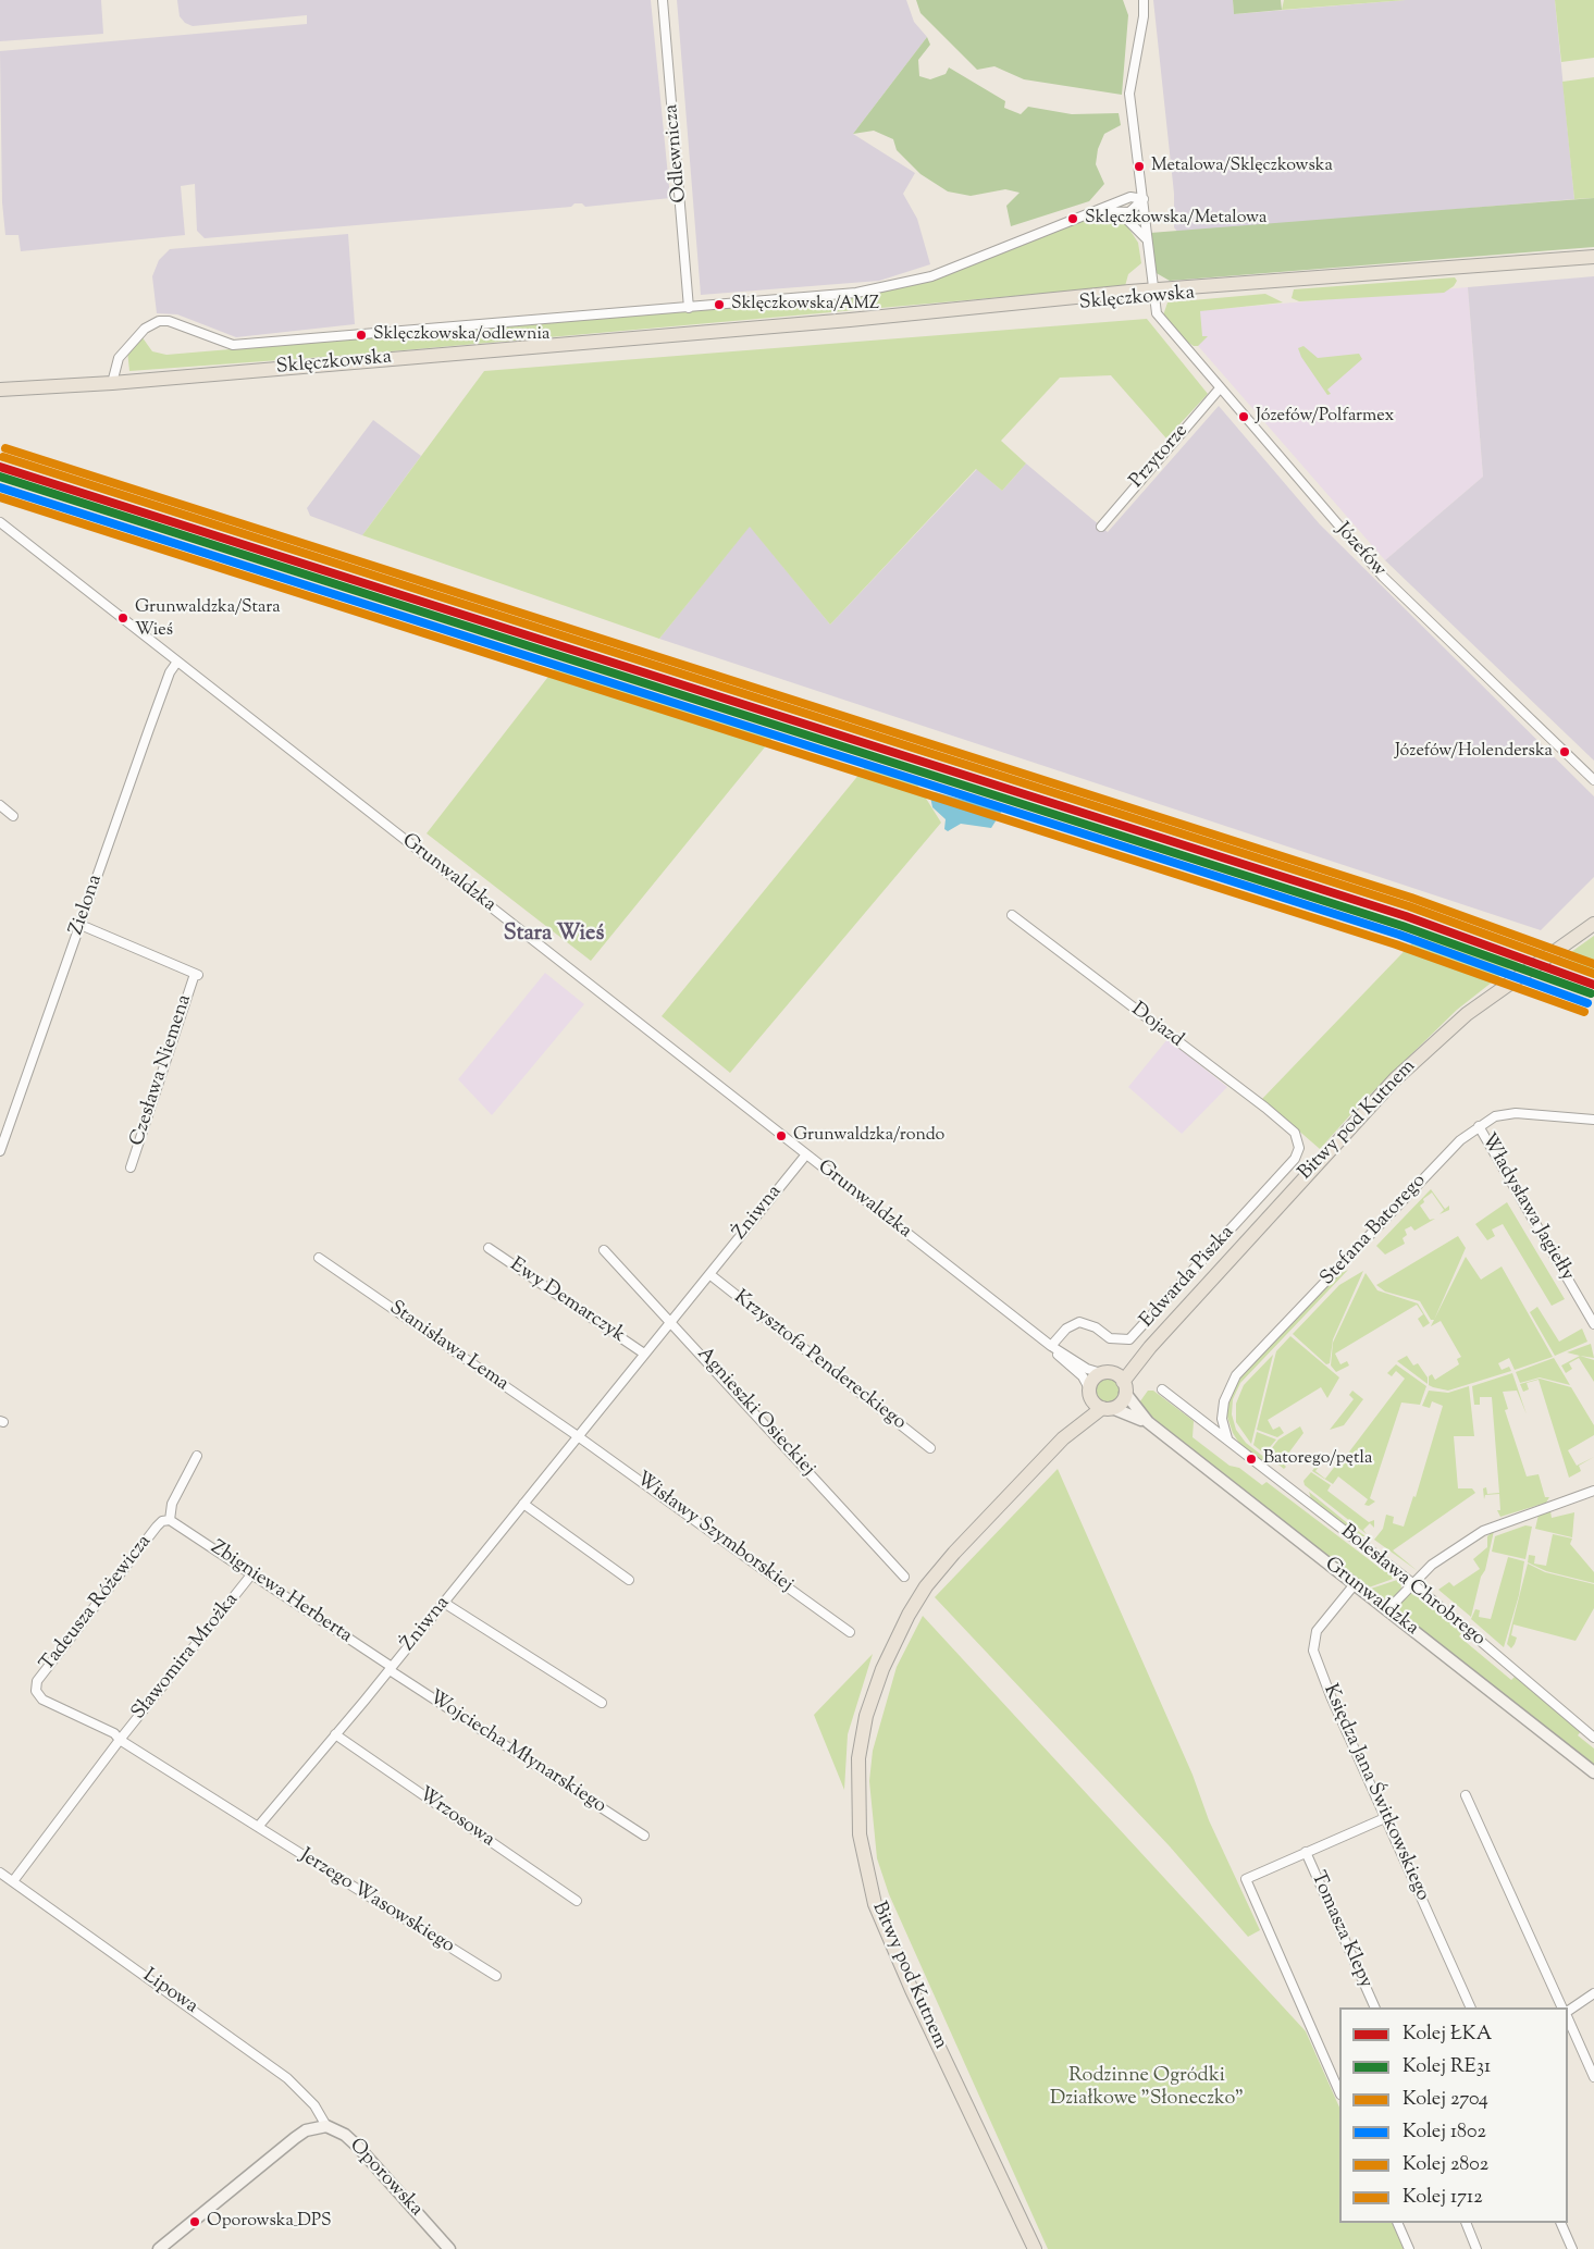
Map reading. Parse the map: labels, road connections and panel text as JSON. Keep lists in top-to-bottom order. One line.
{"streets":{"main road":["Sklęczkowska","Bitwy pod Kutnem"],"street":["Odlewnicza","Przytorze","Józefów","Grunwaldzka","Zielona","Dojazd","Czesława Niemena","Władysława Jagiełły","Żniwna","Stefana Batorego","Edwarda Piszka","Ewy Demarczyk","Stanisława Lema","Krzysztofa Pendereckiego","Agnieszki Osieckiej","Wisławy Szymborskiej","Bolesława Chrobrego","Zbigniewa Herberta","Tadeusza Różewicza","Sławomira Mrożka","Wojciecha Młynarskiego","Księdza Jana Świtkowskiego","Wrzosowa","Jerzego Wasowskiego","Tomasza Klepy","Lipowa","Oporowska"]},"crossings":[["Sklęczkowska","Józefów"],["Przytorze","Józefów"],["Grunwaldzka","Zielona"],["Grunwaldzka","Bitwy pod Kutnem"],["Grunwaldzka","Żniwna"],["Grunwaldzka","Edwarda Piszka"],["Grunwaldzka","Księdza Jana Świtkowskiego"],["Zielona","Czesława Niemena"],["Dojazd","Edwarda Piszka"],["Władysława Jagiełły","Stefana Batorego"],["Żniwna","Ewy Demarczyk"],["Żniwna","Stanisława Lema"],["Żniwna","Krzysztofa Pendereckiego"],["Żniwna","Agnieszki Osieckiej"],["Żniwna","Wisławy Szymborskiej"],["Żniwna","Zbigniewa Herberta"],["Żniwna","Wojciecha Młynarskiego"],["Żniwna","Wrzosowa"],["Żniwna","Jerzego Wasowskiego"],["Stefana Batorego","Bolesława Chrobrego"],["Stanisława Lema","Wisławy Szymborskiej"],["Zbigniewa Herberta","Tadeusza Różewicza"],["Zbigniewa Herberta","Sławomira Mrożka"],["Zbigniewa Herberta","Wojciecha Młynarskiego"],["Tadeusza Różewicza","Sławomira Mrożka"],["Lipowa","Oporowska"]],"districts":["Stara Wieś"],"parks":["Rodzinne Ogródki Działkowe \"Słoneczko\""],"places":["Metalowa/Sklęczkowska","Sklęczkowska/Metalowa","Sklęczkowska/AMZ","Sklęczkowska/odlewnia","Józefów/Polfarmex","Grunwaldzka/Stara Wieś","Józefów/Holenderska","Grunwaldzka/rondo","Batorego/pętla","Oporowska_DPS"],"lines":["rail line 2802","rail line 2704","rail line ŁKA","rail line RE31","rail line 1802","rail line 1712"],"legend":["Kolej ŁKA","Kolej RE31","Kolej 2704","Kolej 1802","Kolej 2802","Kolej 1712"]}
